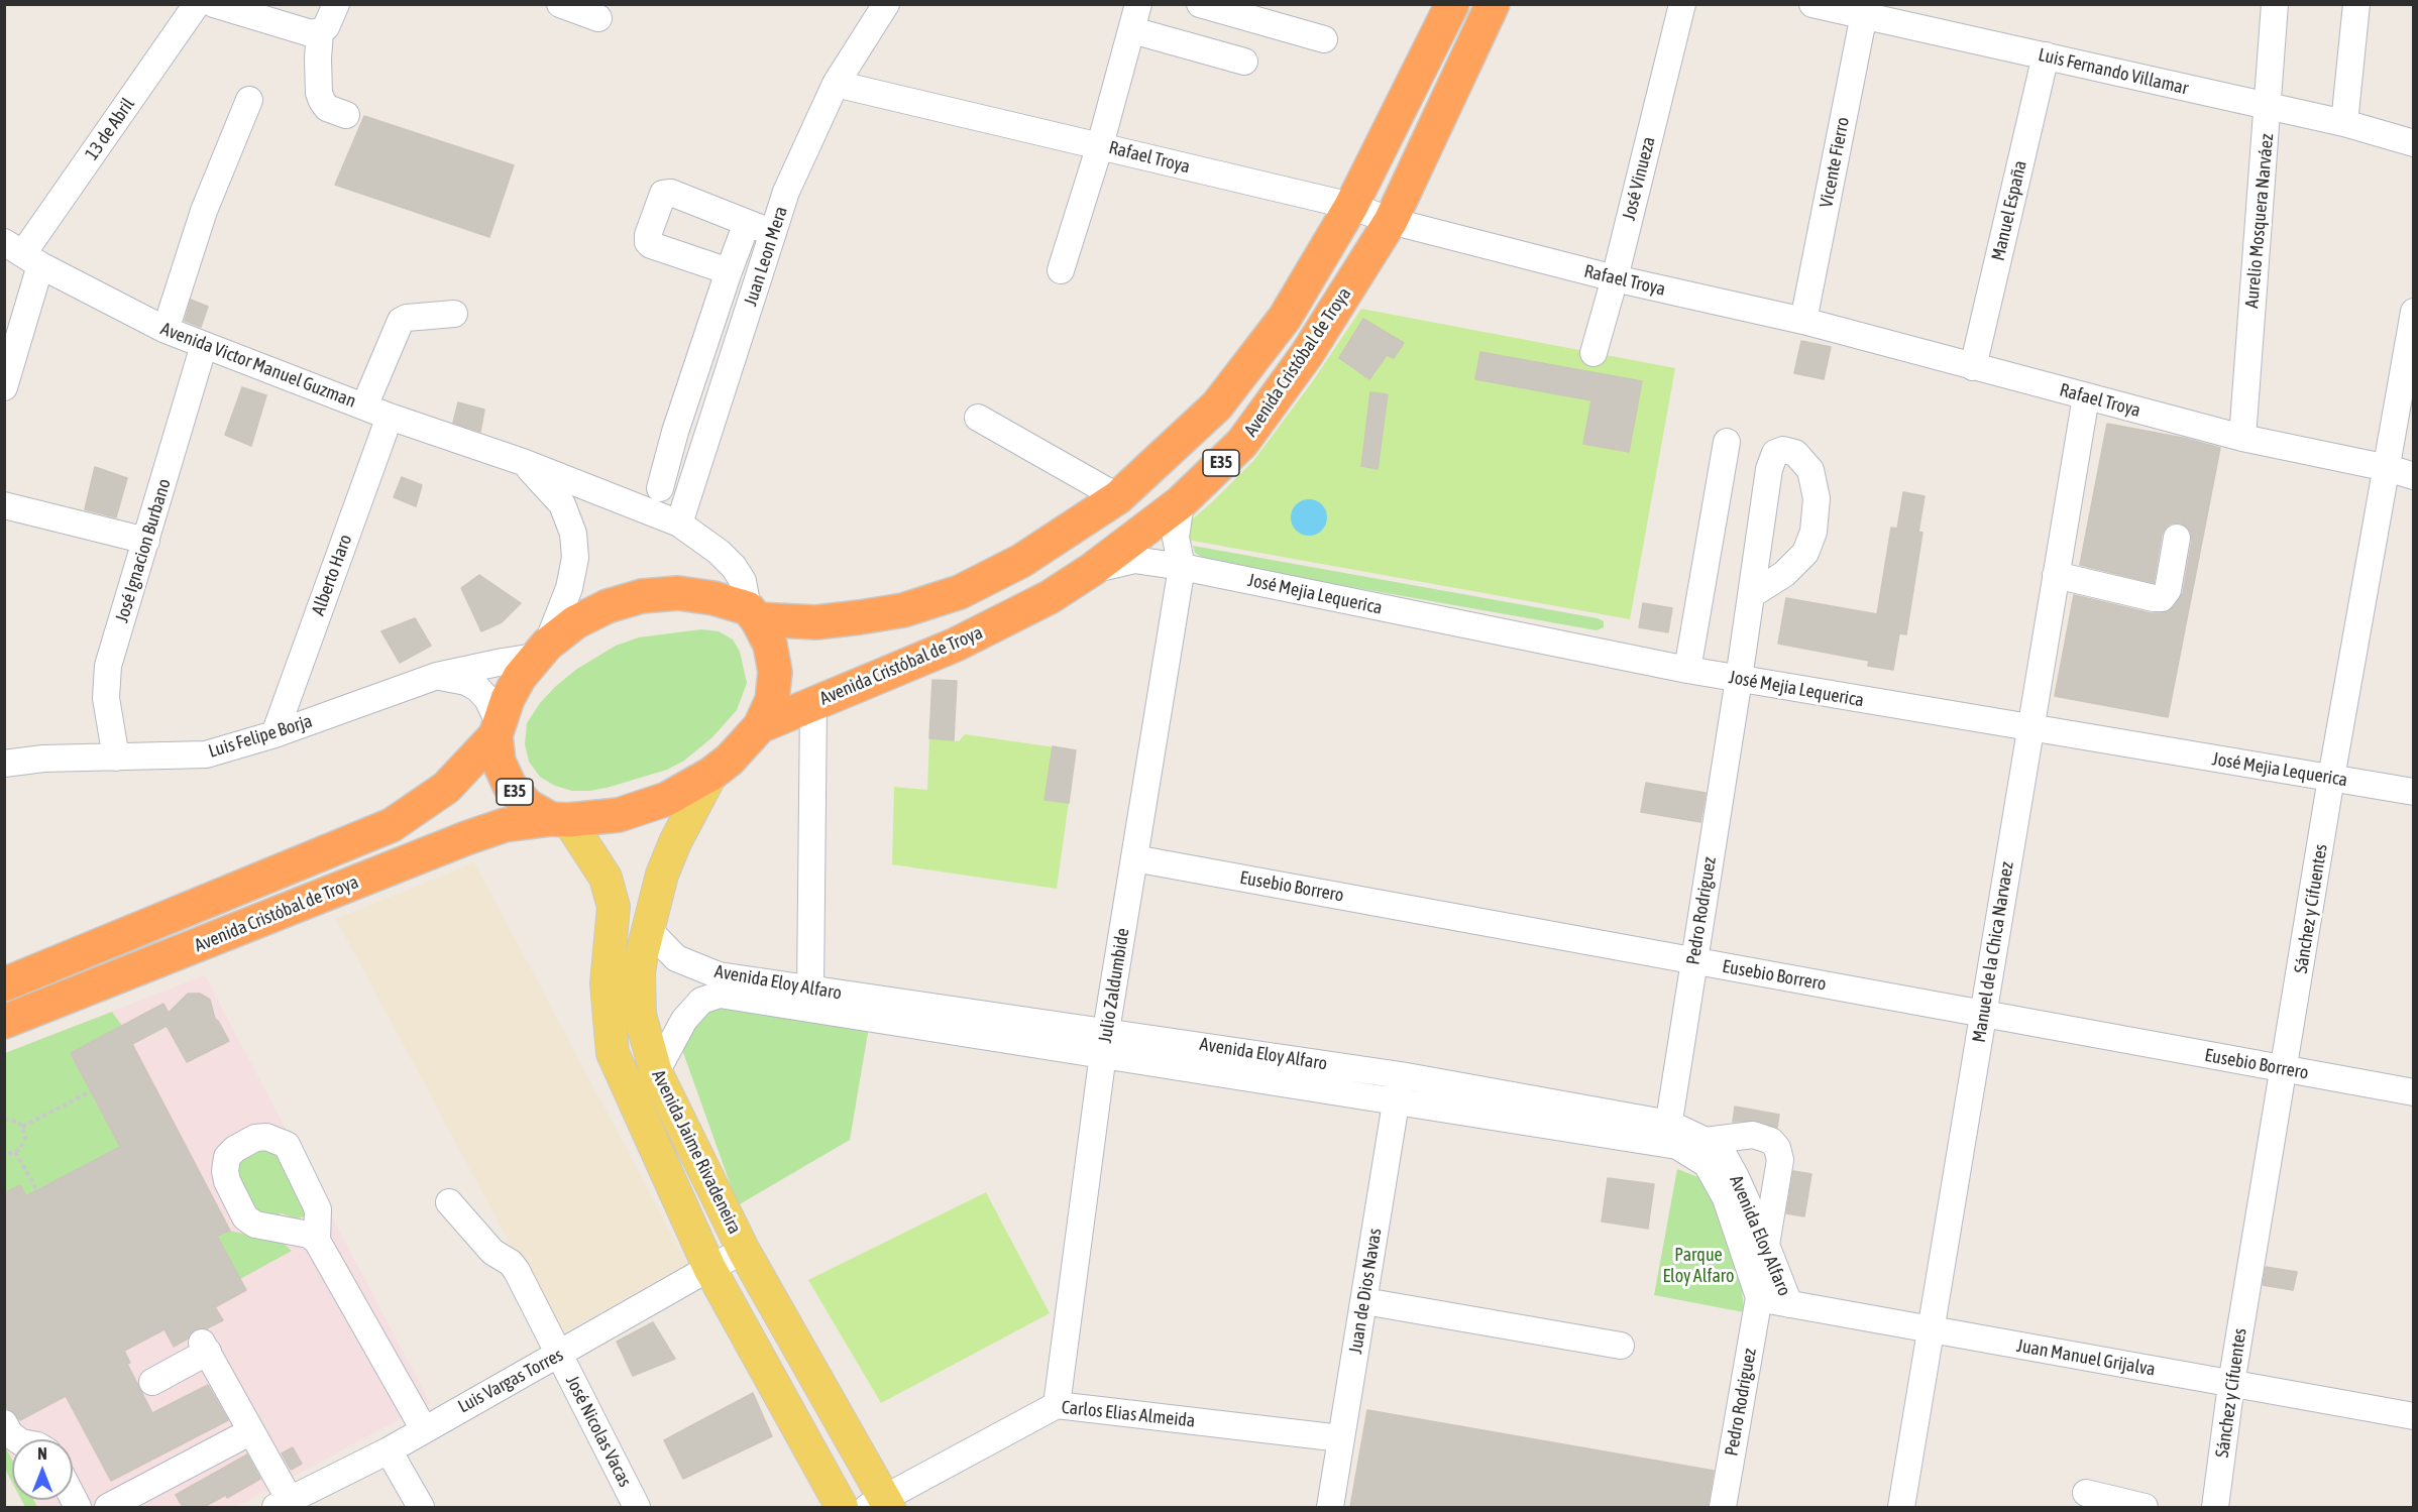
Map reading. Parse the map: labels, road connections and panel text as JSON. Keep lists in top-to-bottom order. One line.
{"streets":{"highway":["Avenida Cristóbal de Troya","E35"],"main road":["Avenida Jaime Rivadeneira"],"street":["Luis Fernando Villamar","13 de Abril","Rafael Troya","Vicente Fierro","José Vinueza","Manuel España","Aurelio Mosquera Narváez","Juan Leon Mera","Avenida Victor Manuel Guzman","José Ignacion Burbano","Alberto Haro","José Mejia Lequerica","Luis Felipe Borja","Eusebio Borrero","Sánchez y Cifuentes","Pedro Rodriguez","Manuel de la Chica Narvaez","Avenida Eloy Alfaro","Julio Zaldumbide","Juan de Dios Navas","Juan Manuel Grijalva","Luis Vargas Torres","Carlos Elias Almeida","José Nicolas Vacas"]},"crossings":[["Luis Fernando Villamar","Vicente Fierro"],["Luis Fernando Villamar","Manuel España"],["Luis Fernando Villamar","Aurelio Mosquera Narváez"],["13 de Abril","Avenida Victor Manuel Guzman"],["Rafael Troya","Vicente Fierro"],["Rafael Troya","José Vinueza"],["Rafael Troya","Manuel España"],["Rafael Troya","Aurelio Mosquera Narváez"],["Rafael Troya","Juan Leon Mera"],["Rafael Troya","Avenida Cristóbal de Troya"],["Rafael Troya","Sánchez y Cifuentes"],["Rafael Troya","Manuel de la Chica Narvaez"],["Juan Leon Mera","Avenida Victor Manuel Guzman"],["Avenida Cristóbal de Troya","Avenida Victor Manuel Guzman"],["Avenida Cristóbal de Troya","E35"],["Avenida Cristóbal de Troya","José Mejia Lequerica"],["Avenida Cristóbal de Troya","Avenida Jaime Rivadeneira"],["Avenida Victor Manuel Guzman","E35"],["Avenida Victor Manuel Guzman","José Ignacion Burbano"],["Avenida Victor Manuel Guzman","Alberto Haro"],["Avenida Victor Manuel Guzman","Luis Felipe Borja"],["E35","Luis Felipe Borja"],["E35","Avenida Jaime Rivadeneira"],["José Ignacion Burbano","Luis Felipe Borja"],["Alberto Haro","Luis Felipe Borja"],["José Mejia Lequerica","Sánchez y Cifuentes"],["José Mejia Lequerica","Pedro Rodriguez"],["José Mejia Lequerica","Manuel de la Chica Narvaez"],["José Mejia Lequerica","Julio Zaldumbide"],["Eusebio Borrero","Sánchez y Cifuentes"],["Eusebio Borrero","Pedro Rodriguez"],["Eusebio Borrero","Manuel de la Chica Narvaez"],["Eusebio Borrero","Julio Zaldumbide"],["Sánchez y Cifuentes","Juan Manuel Grijalva"],["Pedro Rodriguez","Avenida Eloy Alfaro"],["Pedro Rodriguez","Juan Manuel Grijalva"],["Manuel de la Chica Narvaez","Juan Manuel Grijalva"],["Avenida Eloy Alfaro","Julio Zaldumbide"],["Avenida Eloy Alfaro","Avenida Jaime Rivadeneira"],["Avenida Eloy Alfaro","Juan de Dios Navas"],["Avenida Eloy Alfaro","Juan Manuel Grijalva"],["Julio Zaldumbide","Carlos Elias Almeida"],["Avenida Jaime Rivadeneira","Luis Vargas Torres"],["Avenida Jaime Rivadeneira","Carlos Elias Almeida"],["Juan de Dios Navas","Carlos Elias Almeida"],["Luis Vargas Torres","José Nicolas Vacas"]],"parks":["Parque Eloy Alfaro"],"north":"top"}
